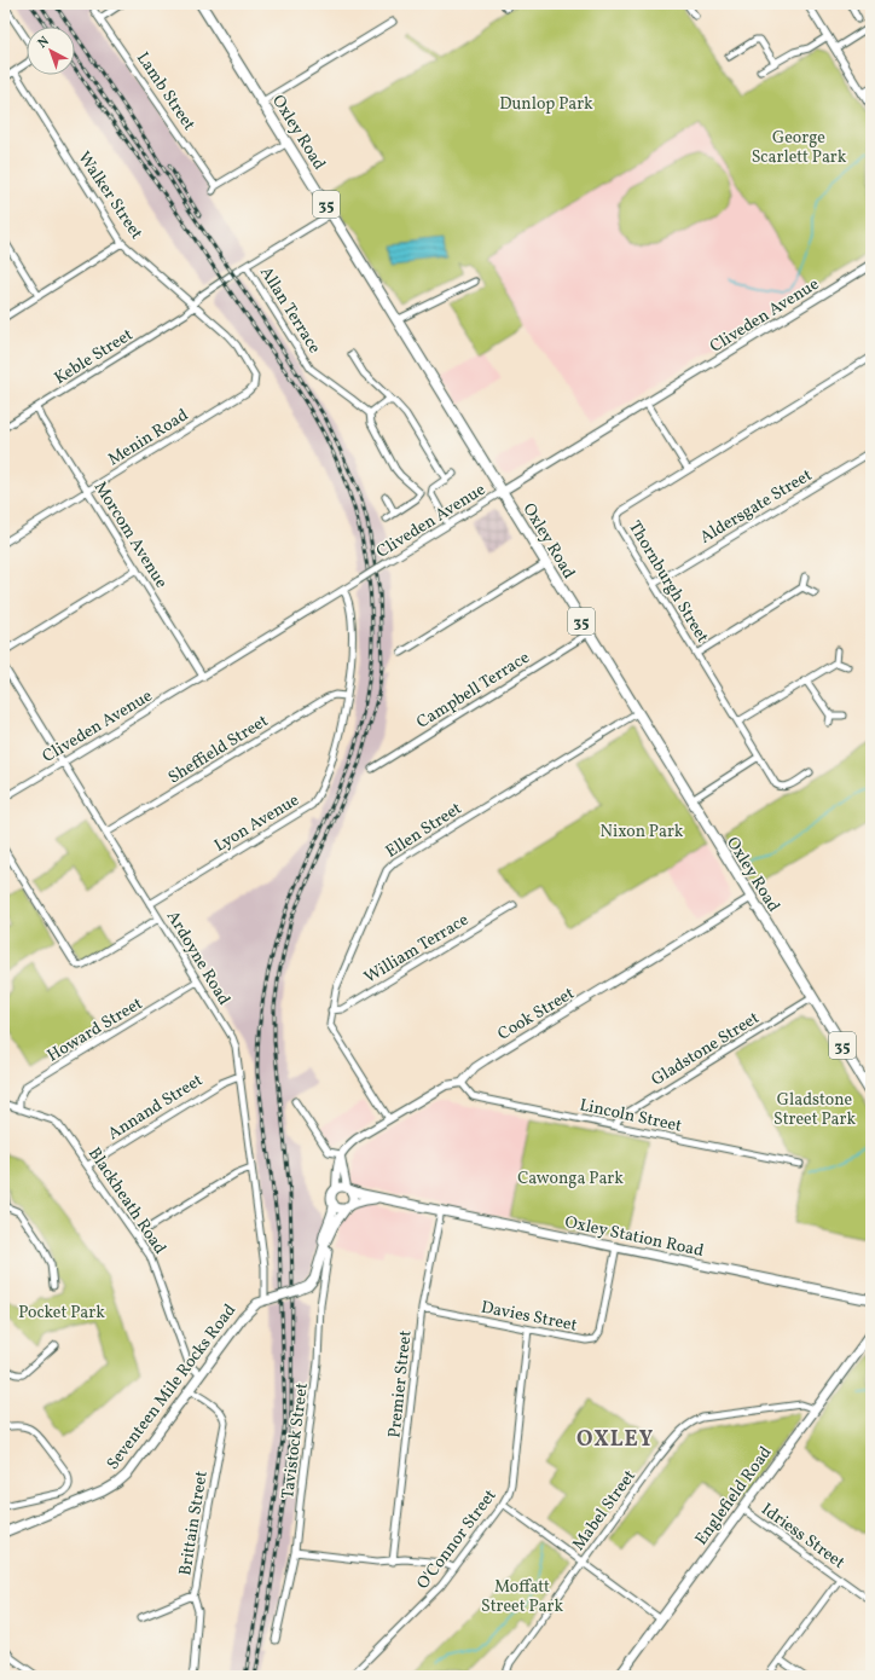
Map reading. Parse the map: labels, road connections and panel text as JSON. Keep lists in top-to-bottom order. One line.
{"streets":{"main road":["Oxley Road","35","Oxley Station Road","Seventeen Mile Rocks Road","Englefield Road"],"street":["Lamb Street","Walker Street","Allan Terrace","Cliveden Avenue","Keble Street","Menin Road","Aldersgate Street","Morcom Avenue","Thornburgh Street","Campbell Terrace","Sheffield Street","Lyon Avenue","Ellen Street","William Terrace","Ardoyne Road","Cook Street","Howard Street","Gladstone Street","Annand Street","Lincoln Street","Blackheath Road","Davies Street","Premier Street","Tavistock Street","Mabel Street","Brittain Street","Idriess Street","O'Connor Street"]},"crossings":[["Lamb Street","Oxley Road"],["Oxley Road","Allan Terrace"],["Oxley Road","Cliveden Avenue"],["Oxley Road","Campbell Terrace"],["Oxley Road","Ellen Street"],["Oxley Road","Cook Street"],["Oxley Road","Gladstone Street"],["Walker Street","Allan Terrace"],["Walker Street","Keble Street"],["Walker Street","Menin Road"],["Allan Terrace","Keble Street"],["Cliveden Avenue","Morcom Avenue"],["Cliveden Avenue","Lyon Avenue"],["Cliveden Avenue","Ardoyne Road"],["Keble Street","Morcom Avenue"],["Menin Road","Morcom Avenue"],["Aldersgate Street","Thornburgh Street"],["Sheffield Street","Lyon Avenue"],["Sheffield Street","Ardoyne Road"],["Lyon Avenue","Ardoyne Road"],["Ellen Street","William Terrace"],["Ardoyne Road","Howard Street"],["Ardoyne Road","Annand Street"],["Ardoyne Road","Seventeen Mile Rocks Road"],["Cook Street","Lincoln Street"],["Howard Street","Blackheath Road"],["Gladstone Street","Lincoln Street"],["Annand Street","Blackheath Road"],["Blackheath Road","Seventeen Mile Rocks Road"],["Oxley Station Road","Davies Street"],["Oxley Station Road","Premier Street"],["Oxley Station Road","Seventeen Mile Rocks Road"],["Davies Street","Premier Street"],["Davies Street","O'Connor Street"],["Seventeen Mile Rocks Road","Tavistock Street"],["Seventeen Mile Rocks Road","Brittain Street"],["Englefield Road","Mabel Street"],["Englefield Road","Idriess Street"]],"districts":["OXLEY"],"parks":["Dunlop Park","George Scarlett Park","Nixon Park","Gladstone Street Park","Cawonga Park","Pocket Park","Moffatt Street Park"],"north":"top left"}
